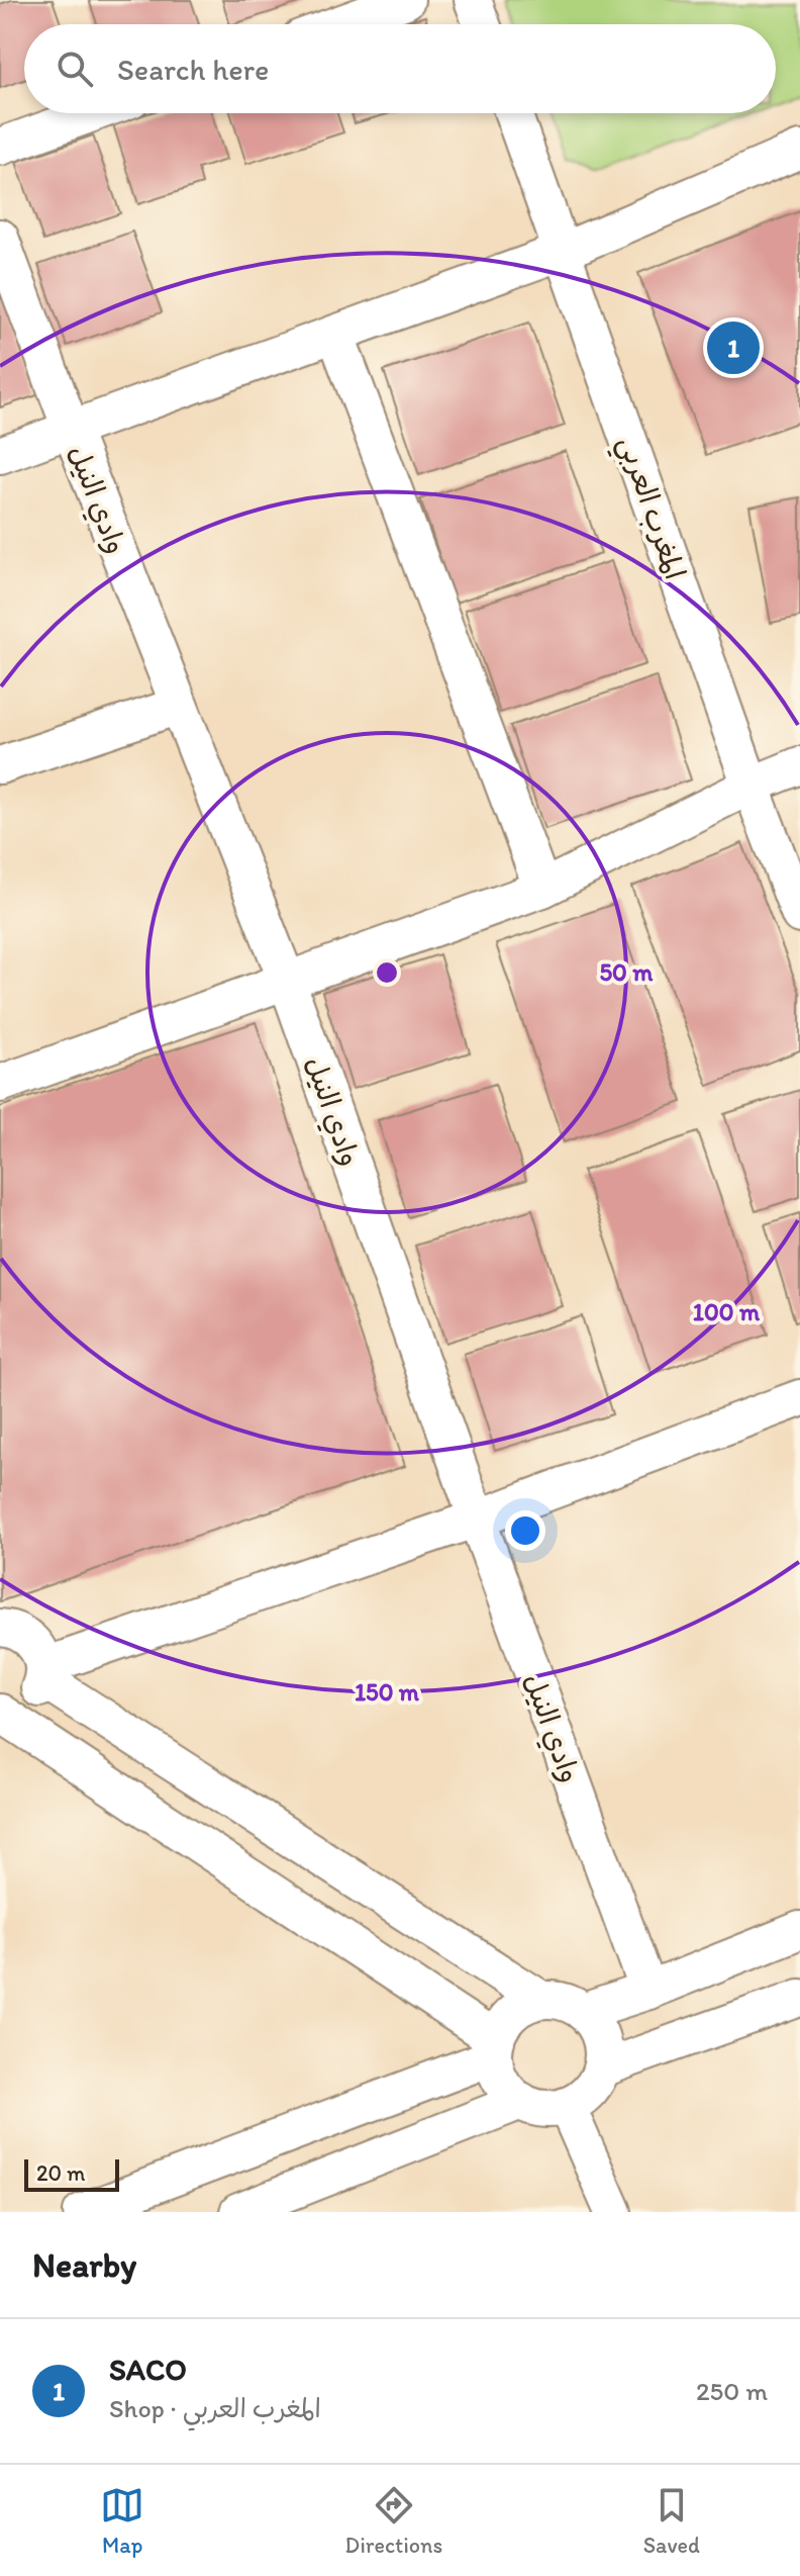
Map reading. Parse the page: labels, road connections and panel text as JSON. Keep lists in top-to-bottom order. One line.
{"streets":{"street":["وادي النيل","المغرب العربي"]},"scale_bar":"20 m","page":{"search":"Search here","pins":"1","scale":"20 m","heading":"Nearby","list":[{"mark":"1","name":"SACO","note":"Shop · المغرب العربي","value":"250 m"}],"nav":["Map","Directions","Saved"]},"rings":["50 m","100 m","150 m"]}
